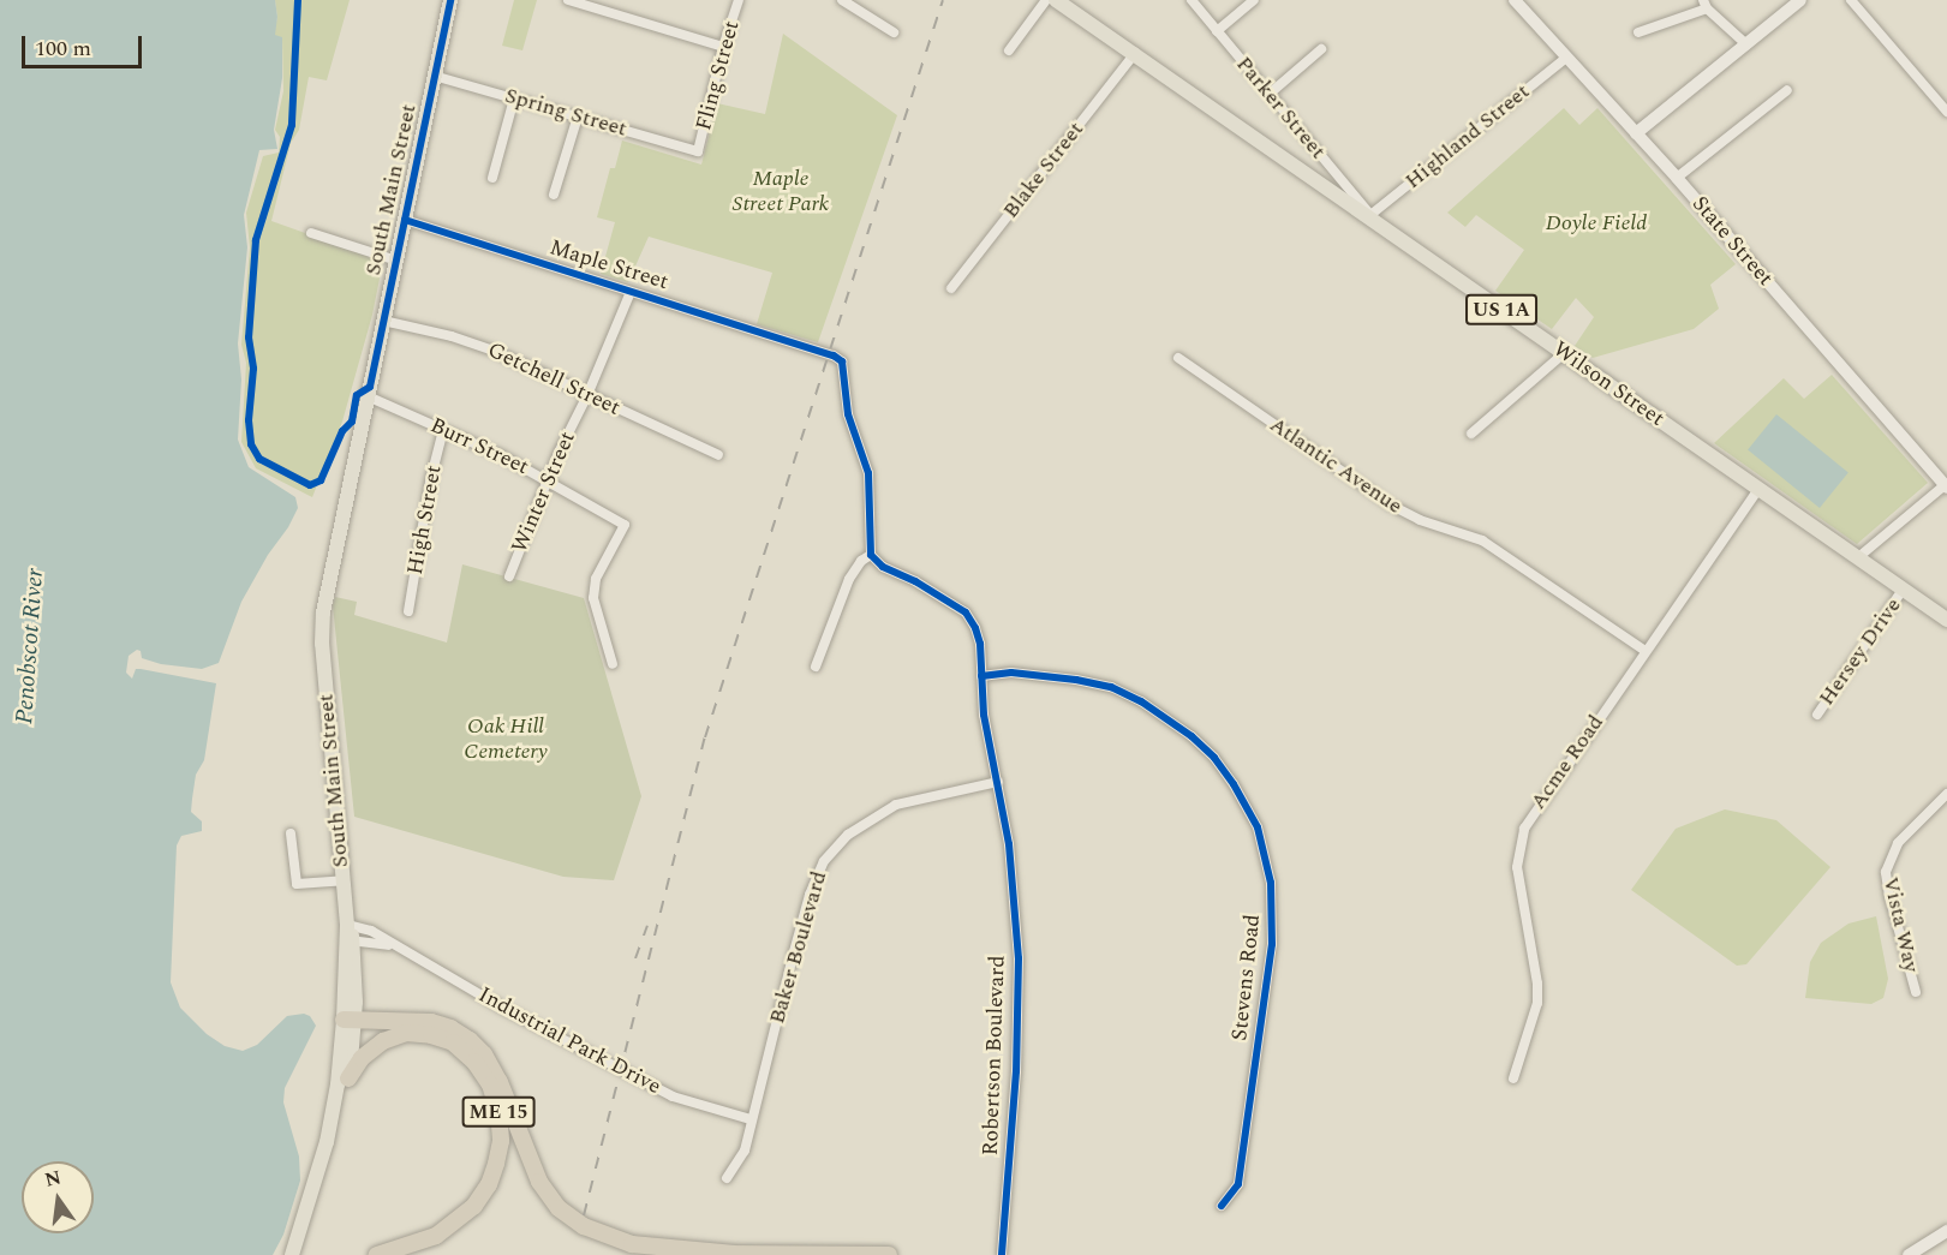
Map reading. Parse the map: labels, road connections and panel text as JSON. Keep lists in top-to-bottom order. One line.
{"streets":{"highway":["ME 15"],"main road":["South Main Street","State Street","US 1A","Wilson Street"],"street":["Fling Street","Parker Street","Spring Street","Highland Street","Blake Street","Maple Street","Getchell Street","Burr Street","Atlantic Avenue","Winter Street","High Street","Hersey Drive","Acme Road","Vista Way","Baker Boulevard","Stevens Road","Industrial Park Drive","Robertson Boulevard"]},"crossings":[["Fling Street","Spring Street"],["Parker Street","Highland Street"],["Parker Street","Wilson Street"],["Spring Street","South Main Street"],["Highland Street","State Street"],["Highland Street","Wilson Street"],["Blake Street","Wilson Street"],["South Main Street","Maple Street"],["South Main Street","Getchell Street"],["South Main Street","Burr Street"],["South Main Street","Industrial Park Drive"],["Maple Street","Winter Street"],["Maple Street","Robertson Boulevard"],["Getchell Street","Winter Street"],["Wilson Street","Hersey Drive"],["Wilson Street","Acme Road"],["Burr Street","Winter Street"],["Burr Street","High Street"],["Atlantic Avenue","Acme Road"],["Baker Boulevard","Industrial Park Drive"],["Baker Boulevard","Robertson Boulevard"],["Stevens Road","Robertson Boulevard"]],"water":["Penobscot River"],"parks":["Maple Street Park","Doyle Field","Oak Hill Cemetery"],"scale_bar":"100 m","north":"top"}
